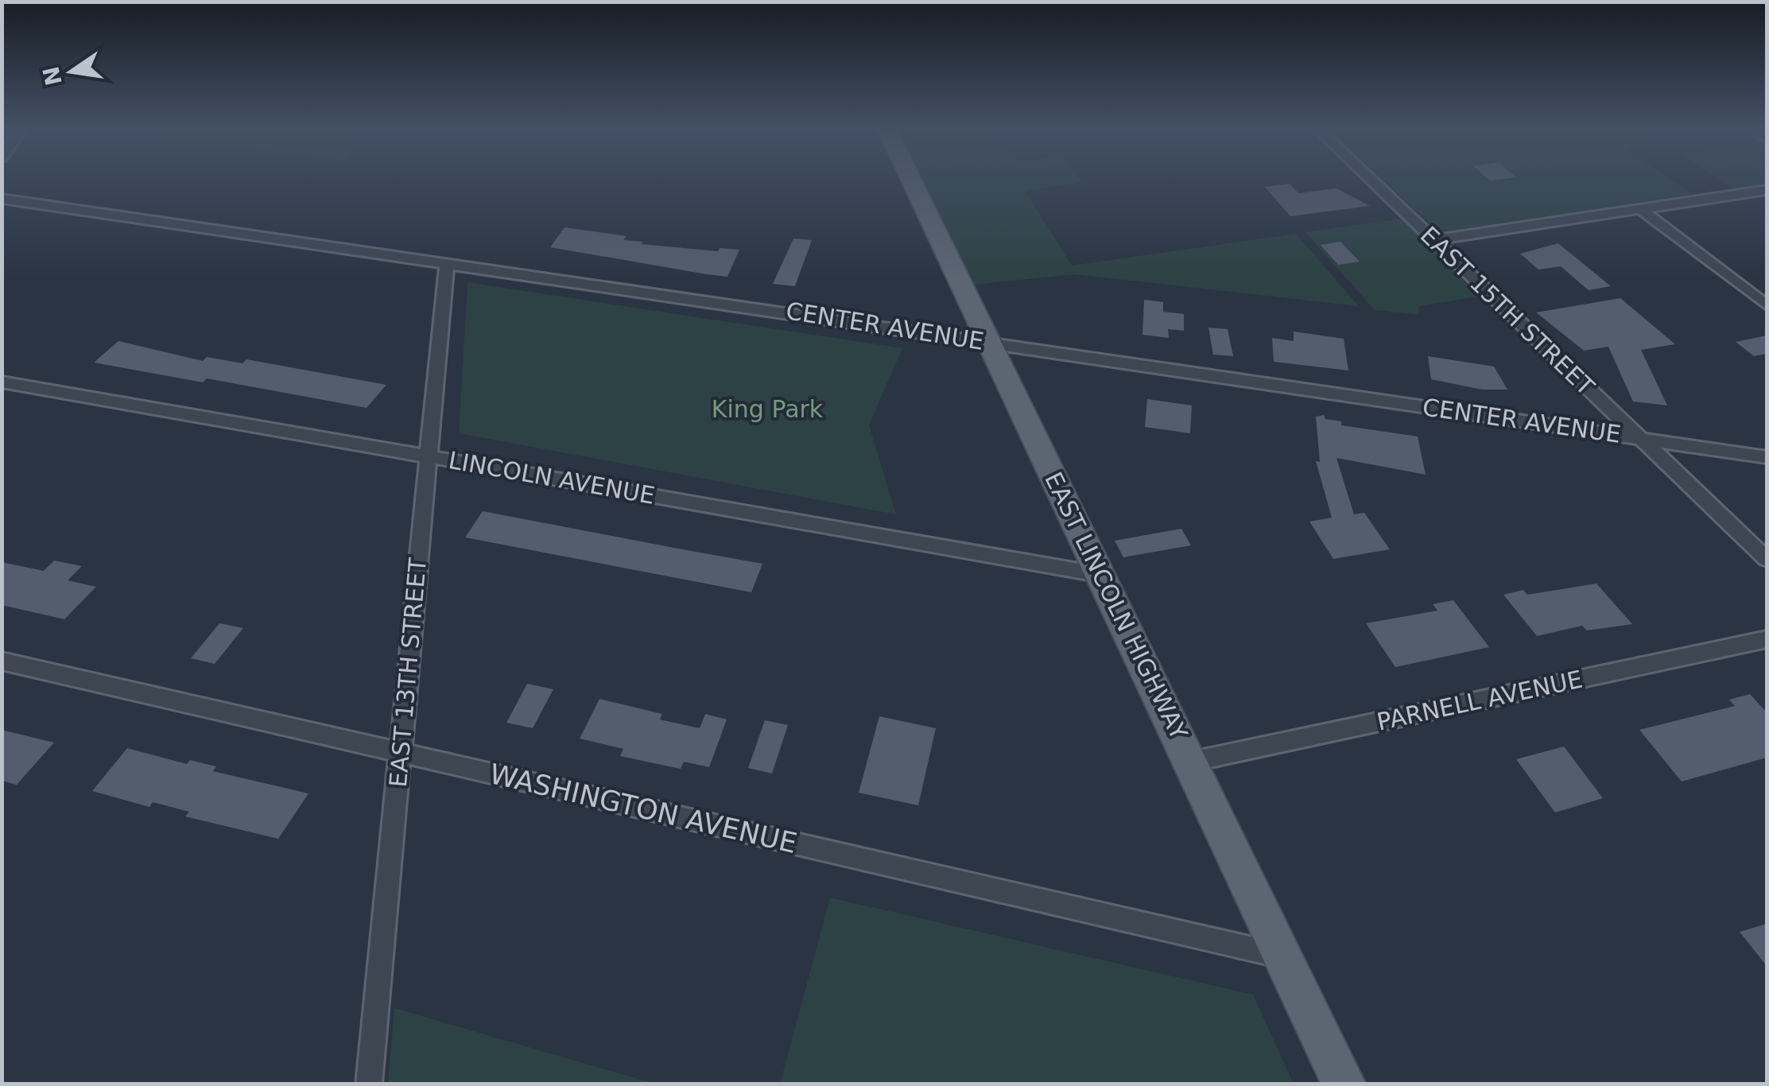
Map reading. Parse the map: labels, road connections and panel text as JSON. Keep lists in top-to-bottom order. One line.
{"streets":{"main road":["EAST LINCOLN HIGHWAY"],"street":["EAST 15TH STREET","CENTER AVENUE","LINCOLN AVENUE","EAST 13TH STREET","PARNELL AVENUE","WASHINGTON AVENUE"]},"crossings":[["EAST 15TH STREET","CENTER AVENUE"],["CENTER AVENUE","EAST LINCOLN HIGHWAY"],["CENTER AVENUE","EAST 13TH STREET"],["LINCOLN AVENUE","EAST LINCOLN HIGHWAY"],["LINCOLN AVENUE","EAST 13TH STREET"],["EAST LINCOLN HIGHWAY","PARNELL AVENUE"],["EAST LINCOLN HIGHWAY","WASHINGTON AVENUE"],["EAST 13TH STREET","WASHINGTON AVENUE"]],"parks":["King Park"],"north":"left"}
